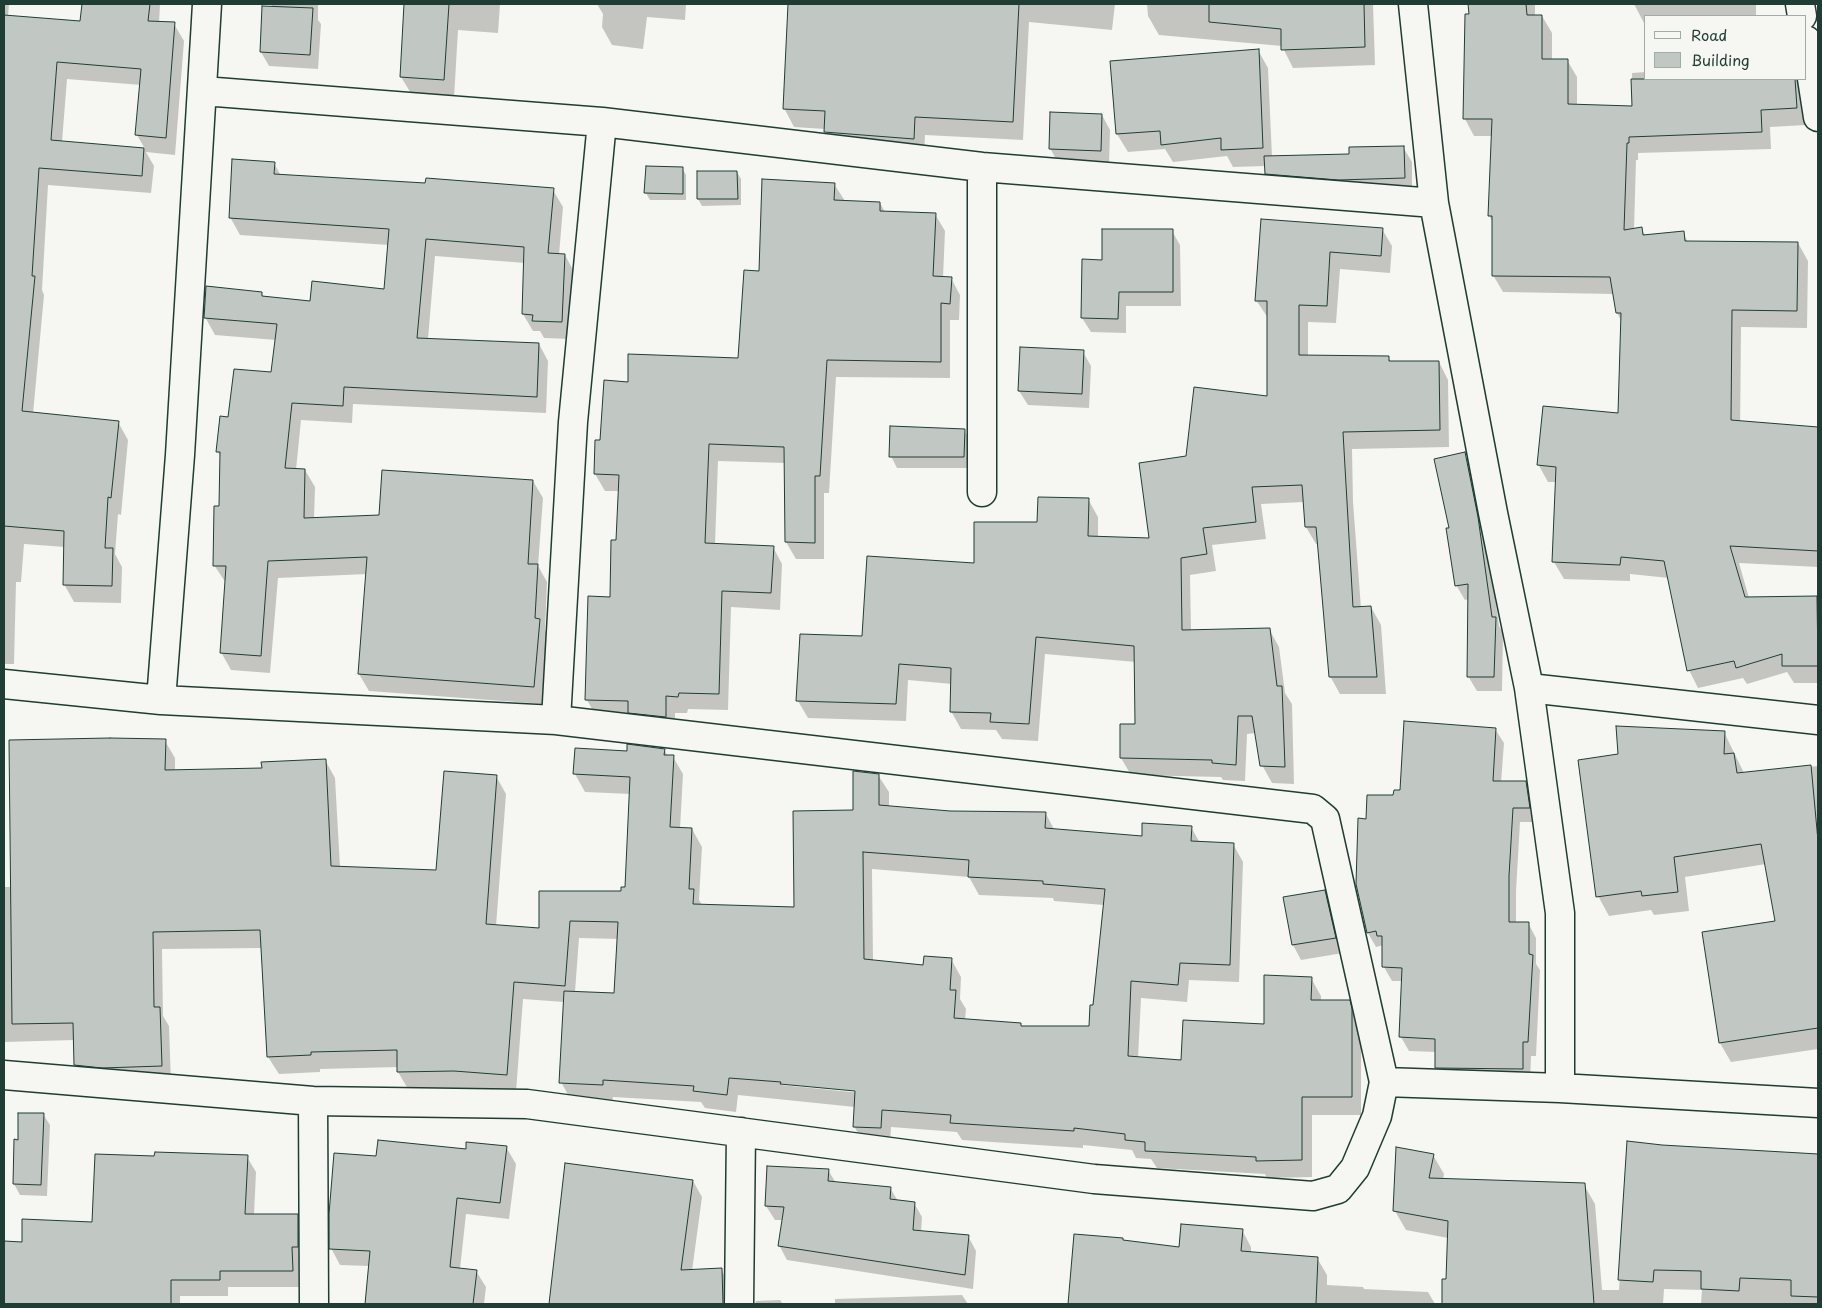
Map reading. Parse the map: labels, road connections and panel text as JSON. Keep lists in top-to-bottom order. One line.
{"legend":["Road","Building"]}
